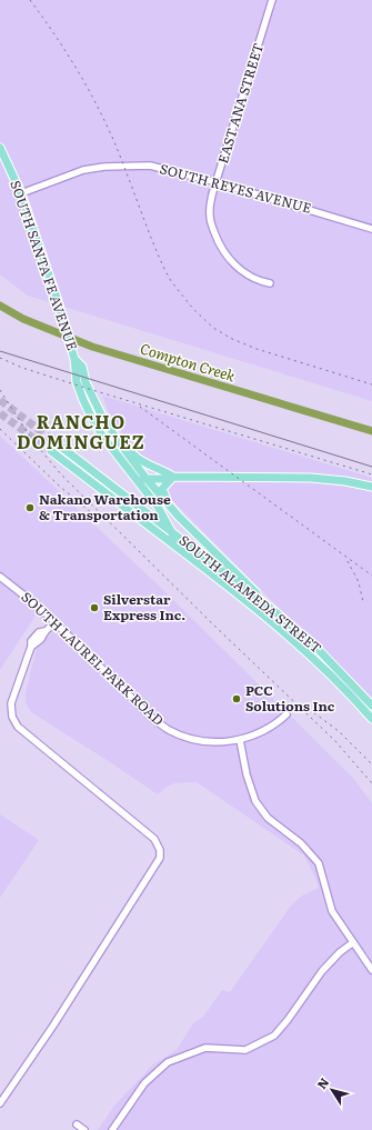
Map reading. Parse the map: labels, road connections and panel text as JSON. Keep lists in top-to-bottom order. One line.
{"streets":{"main road":["SOUTH SANTA FE AVENUE","SOUTH ALAMEDA STREET"],"street":["EAST ANA STREET","SOUTH REYES AVENUE","SOUTH LAUREL PARK ROAD"]},"crossings":[["EAST ANA STREET","SOUTH REYES AVENUE"],["SOUTH REYES AVENUE","SOUTH SANTA FE AVENUE"],["SOUTH SANTA FE AVENUE","SOUTH ALAMEDA STREET"]],"districts":["RANCHO DOMINGUEZ"],"water":["Compton Creek"],"places":["Nakano Warehouse & Transportation","Silverstar Express Inc.","PCC Solutions Inc"],"north":"top left"}
